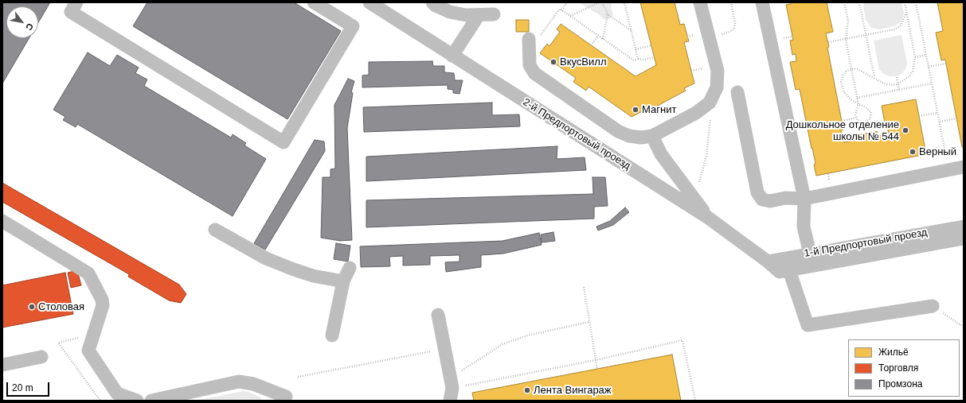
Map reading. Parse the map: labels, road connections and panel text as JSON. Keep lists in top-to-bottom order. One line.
{"streets":{"street":["2-й Предпортовый проезд","1-й Предпортовый проезд"]},"crossings":[["2-й Предпортовый проезд","1-й Предпортовый проезд"]],"places":["ВкусВилл","Магнит","Дошкольное отделение школы № 544","Верный","Столовая","Лента Вингараж"],"legend":["Жильё","Торговля","Промзона"],"scale_bar":"20 m","north":"bottom right"}
